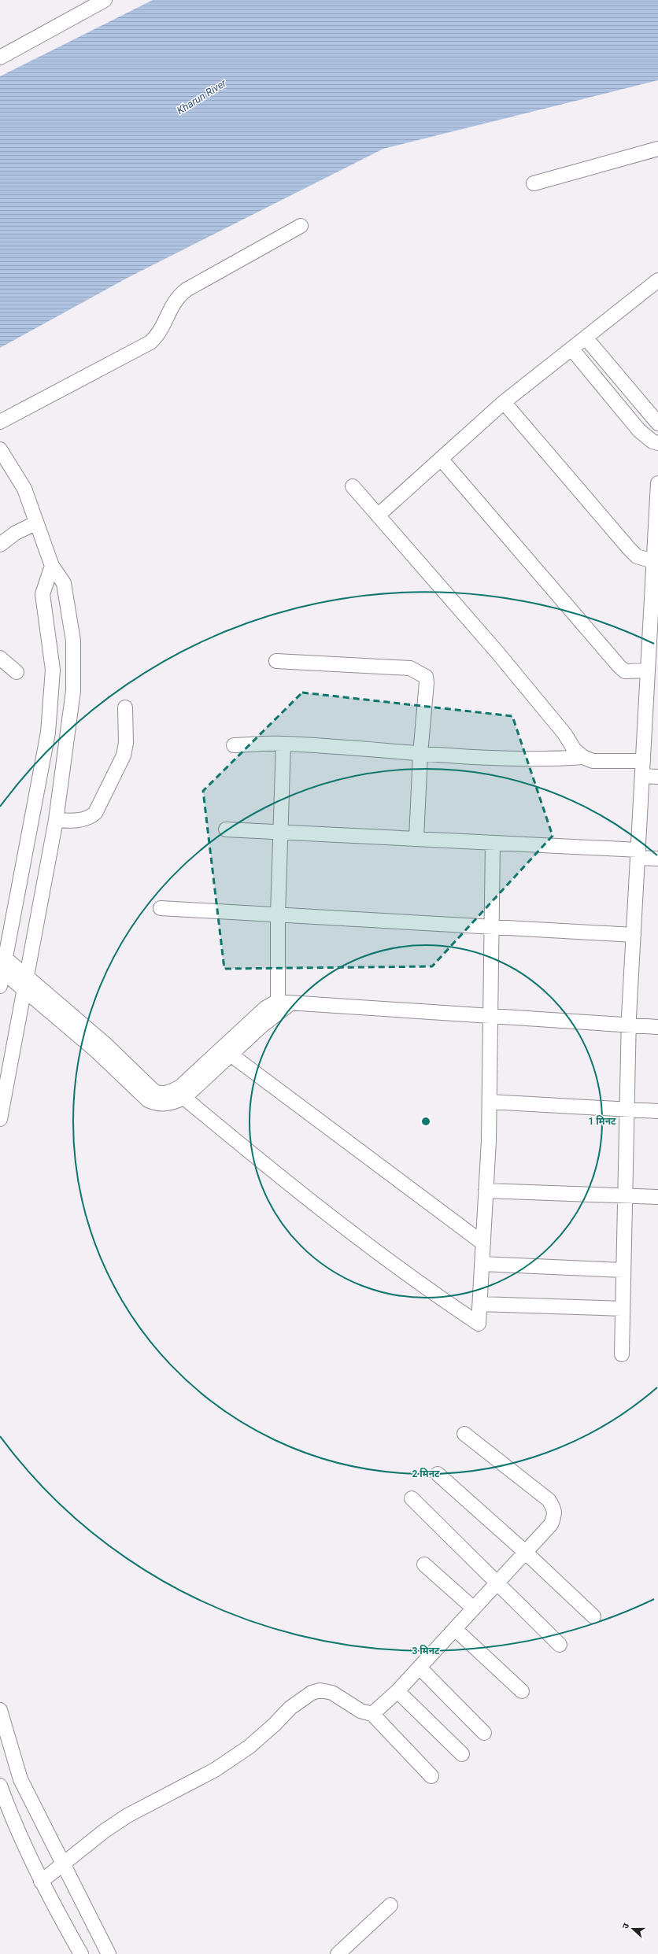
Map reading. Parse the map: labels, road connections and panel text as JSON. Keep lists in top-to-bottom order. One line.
{"water":["Kharun River"],"north":"left","rings":["1 मिनट","2 मिनट","3 मिनट"]}
